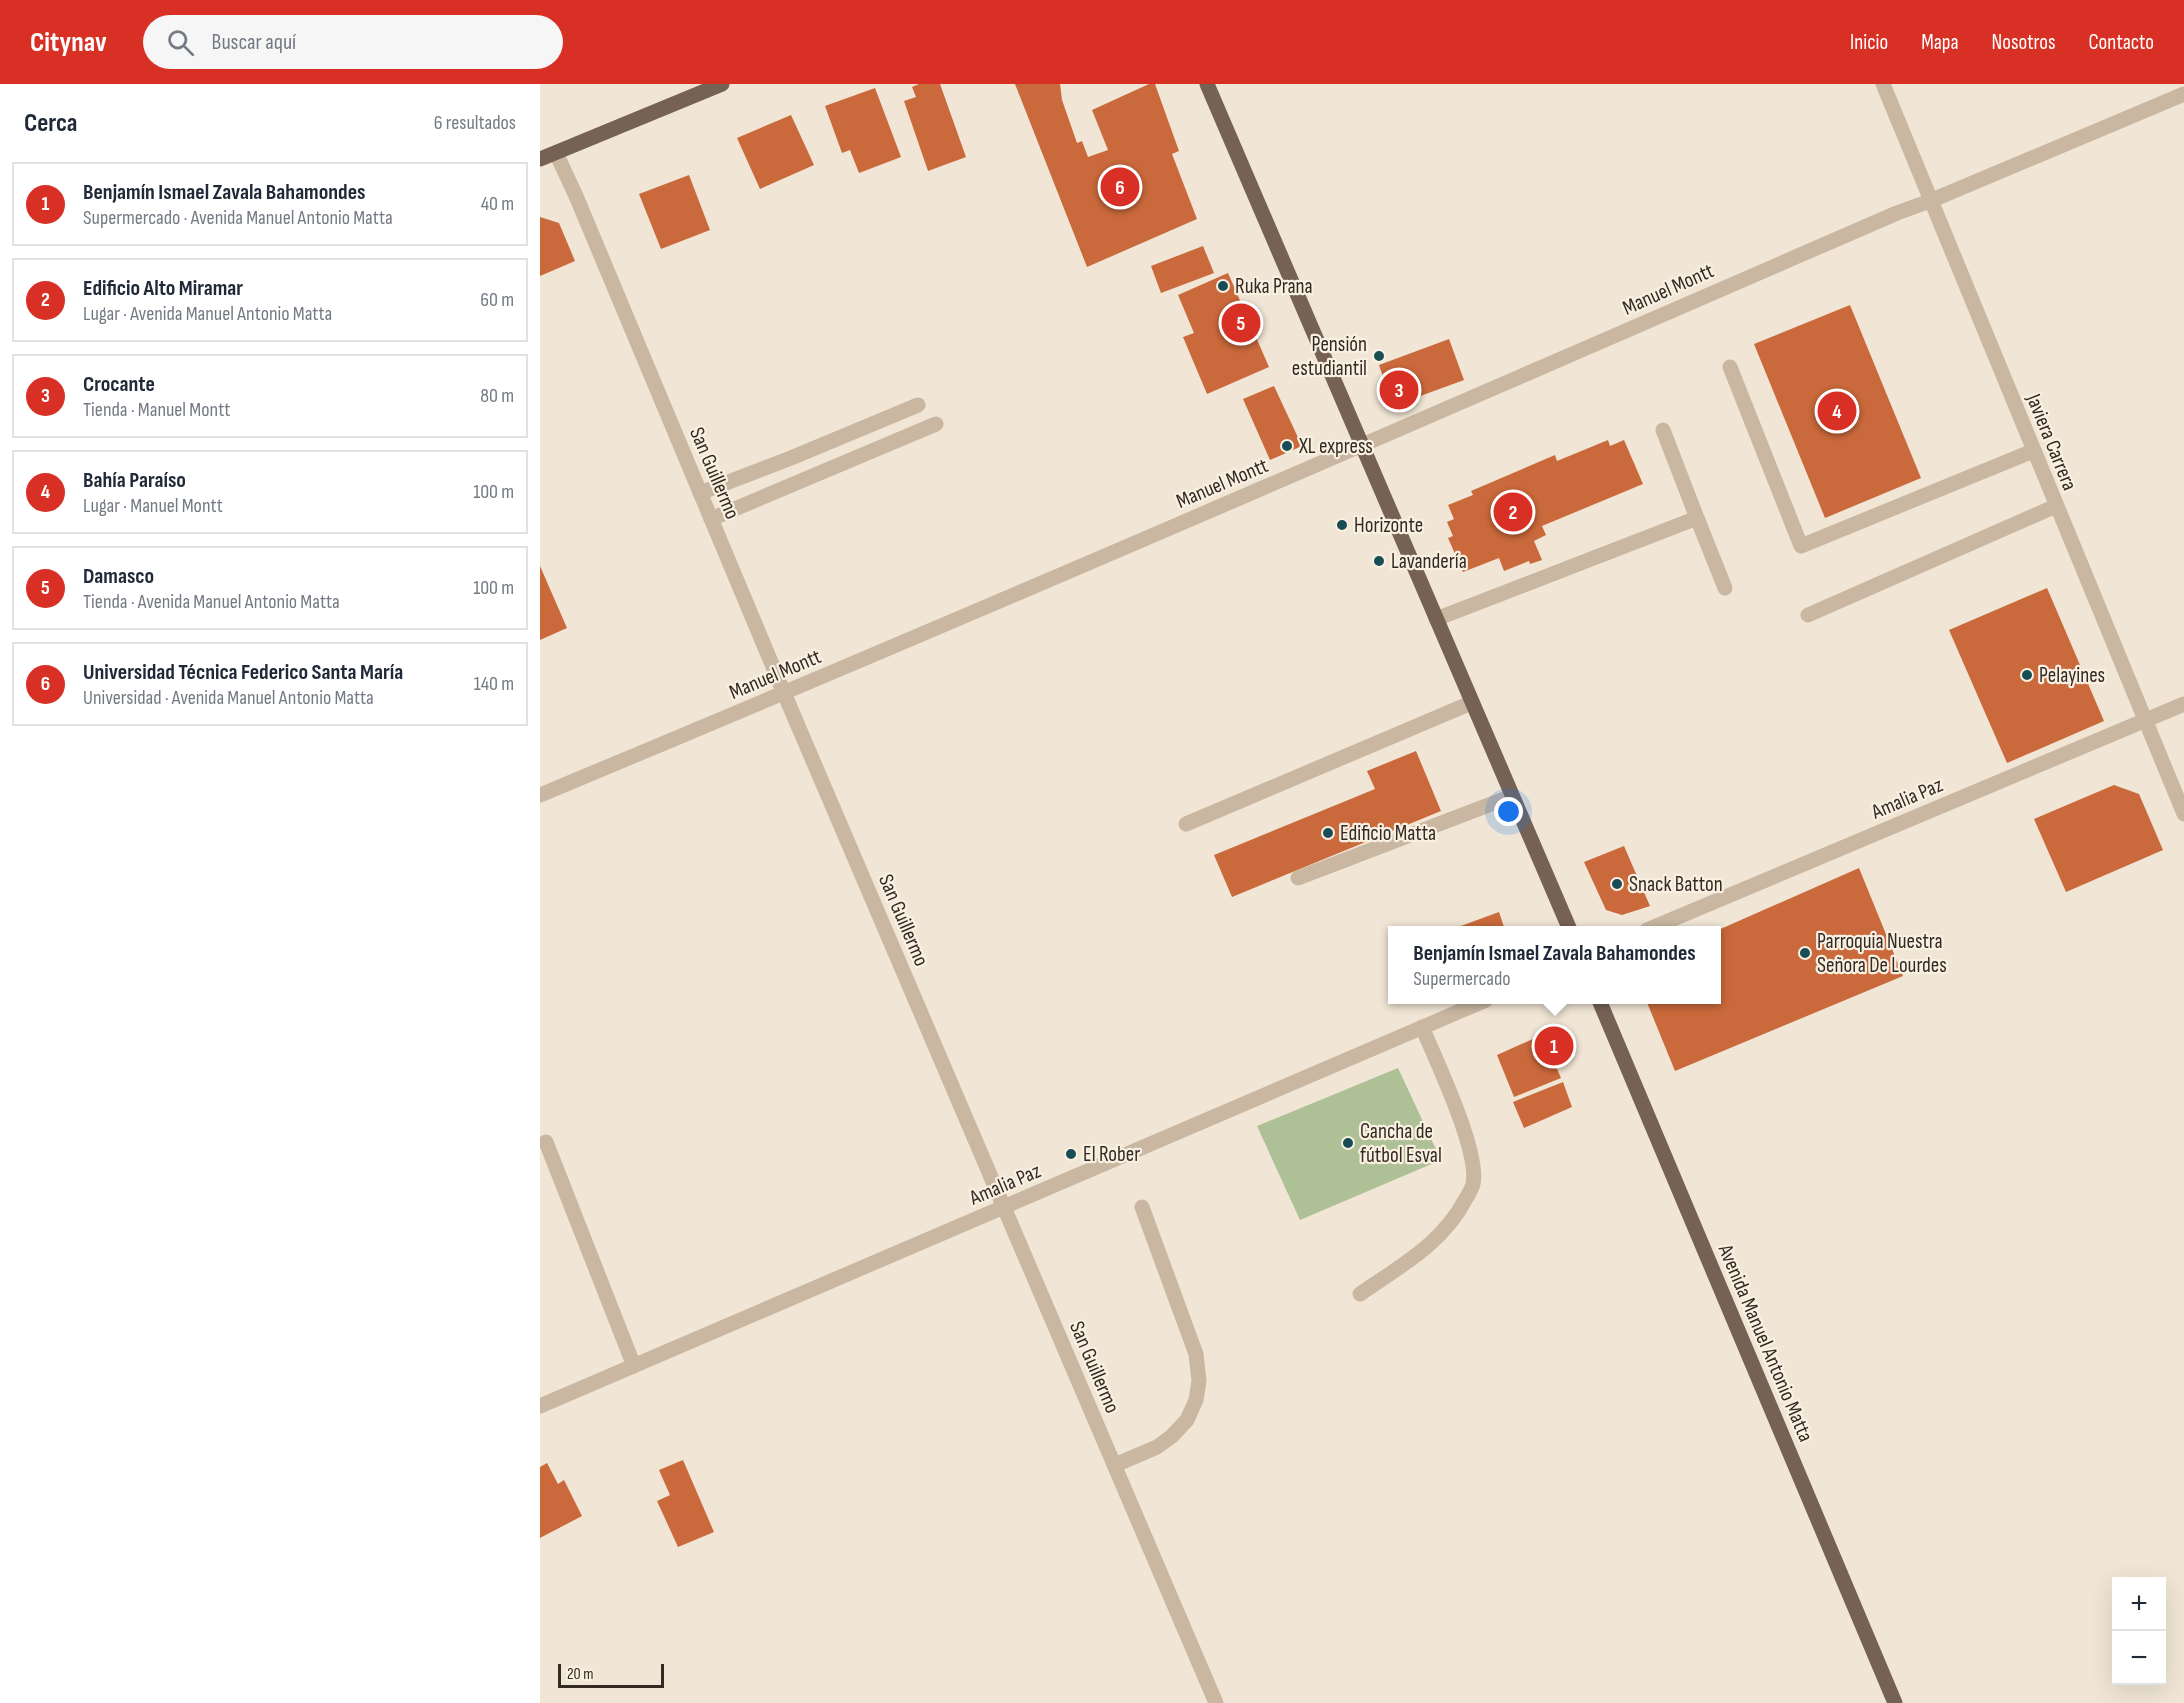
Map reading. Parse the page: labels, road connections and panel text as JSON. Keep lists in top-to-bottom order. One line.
{"streets":{"main road":["Avenida Manuel Antonio Matta"],"street":["Manuel Montt","Javiera Carrera","San Guillermo","Amalia Paz"]},"crossings":[["Manuel Montt","Javiera Carrera"],["Manuel Montt","San Guillermo"],["Javiera Carrera","Amalia Paz"],["San Guillermo","Amalia Paz"]],"places":["Ruka Prana","Pensión estudiantil","XL express","Horizonte","Lavandería","Pelayines","Edificio Matta","Snack Batton","Parroquia Nuestra Señora De Lourdes","Cancha de fútbol Esval","El Rober"],"scale_bar":"20 m","page":{"header":"Citynav","search":"Buscar aquí","nav":["Inicio","Mapa","Nosotros","Contacto"],"heading":["Cerca","6 resultados"],"list":[{"mark":"1","name":"Benjamín Ismael Zavala Bahamondes","note":"Supermercado · Avenida Manuel Antonio Matta","value":"40 m"},{"mark":"2","name":"Edificio Alto Miramar","note":"Lugar · Avenida Manuel Antonio Matta","value":"60 m"},{"mark":"3","name":"Crocante","note":"Tienda · Manuel Montt","value":"80 m"},{"mark":"4","name":"Bahía Paraíso","note":"Lugar · Manuel Montt","value":"100 m"},{"mark":"5","name":"Damasco","note":"Tienda · Avenida Manuel Antonio Matta","value":"100 m"},{"mark":"6","name":"Universidad Técnica Federico Santa María","note":"Universidad · Avenida Manuel Antonio Matta","value":"140 m"}],"pins":["6","5","3","4","2","1"],"popup":["Benjamín Ismael Zavala Bahamondes","Supermercado"],"map_buttons":["+","−"],"scale":"20 m"}}
